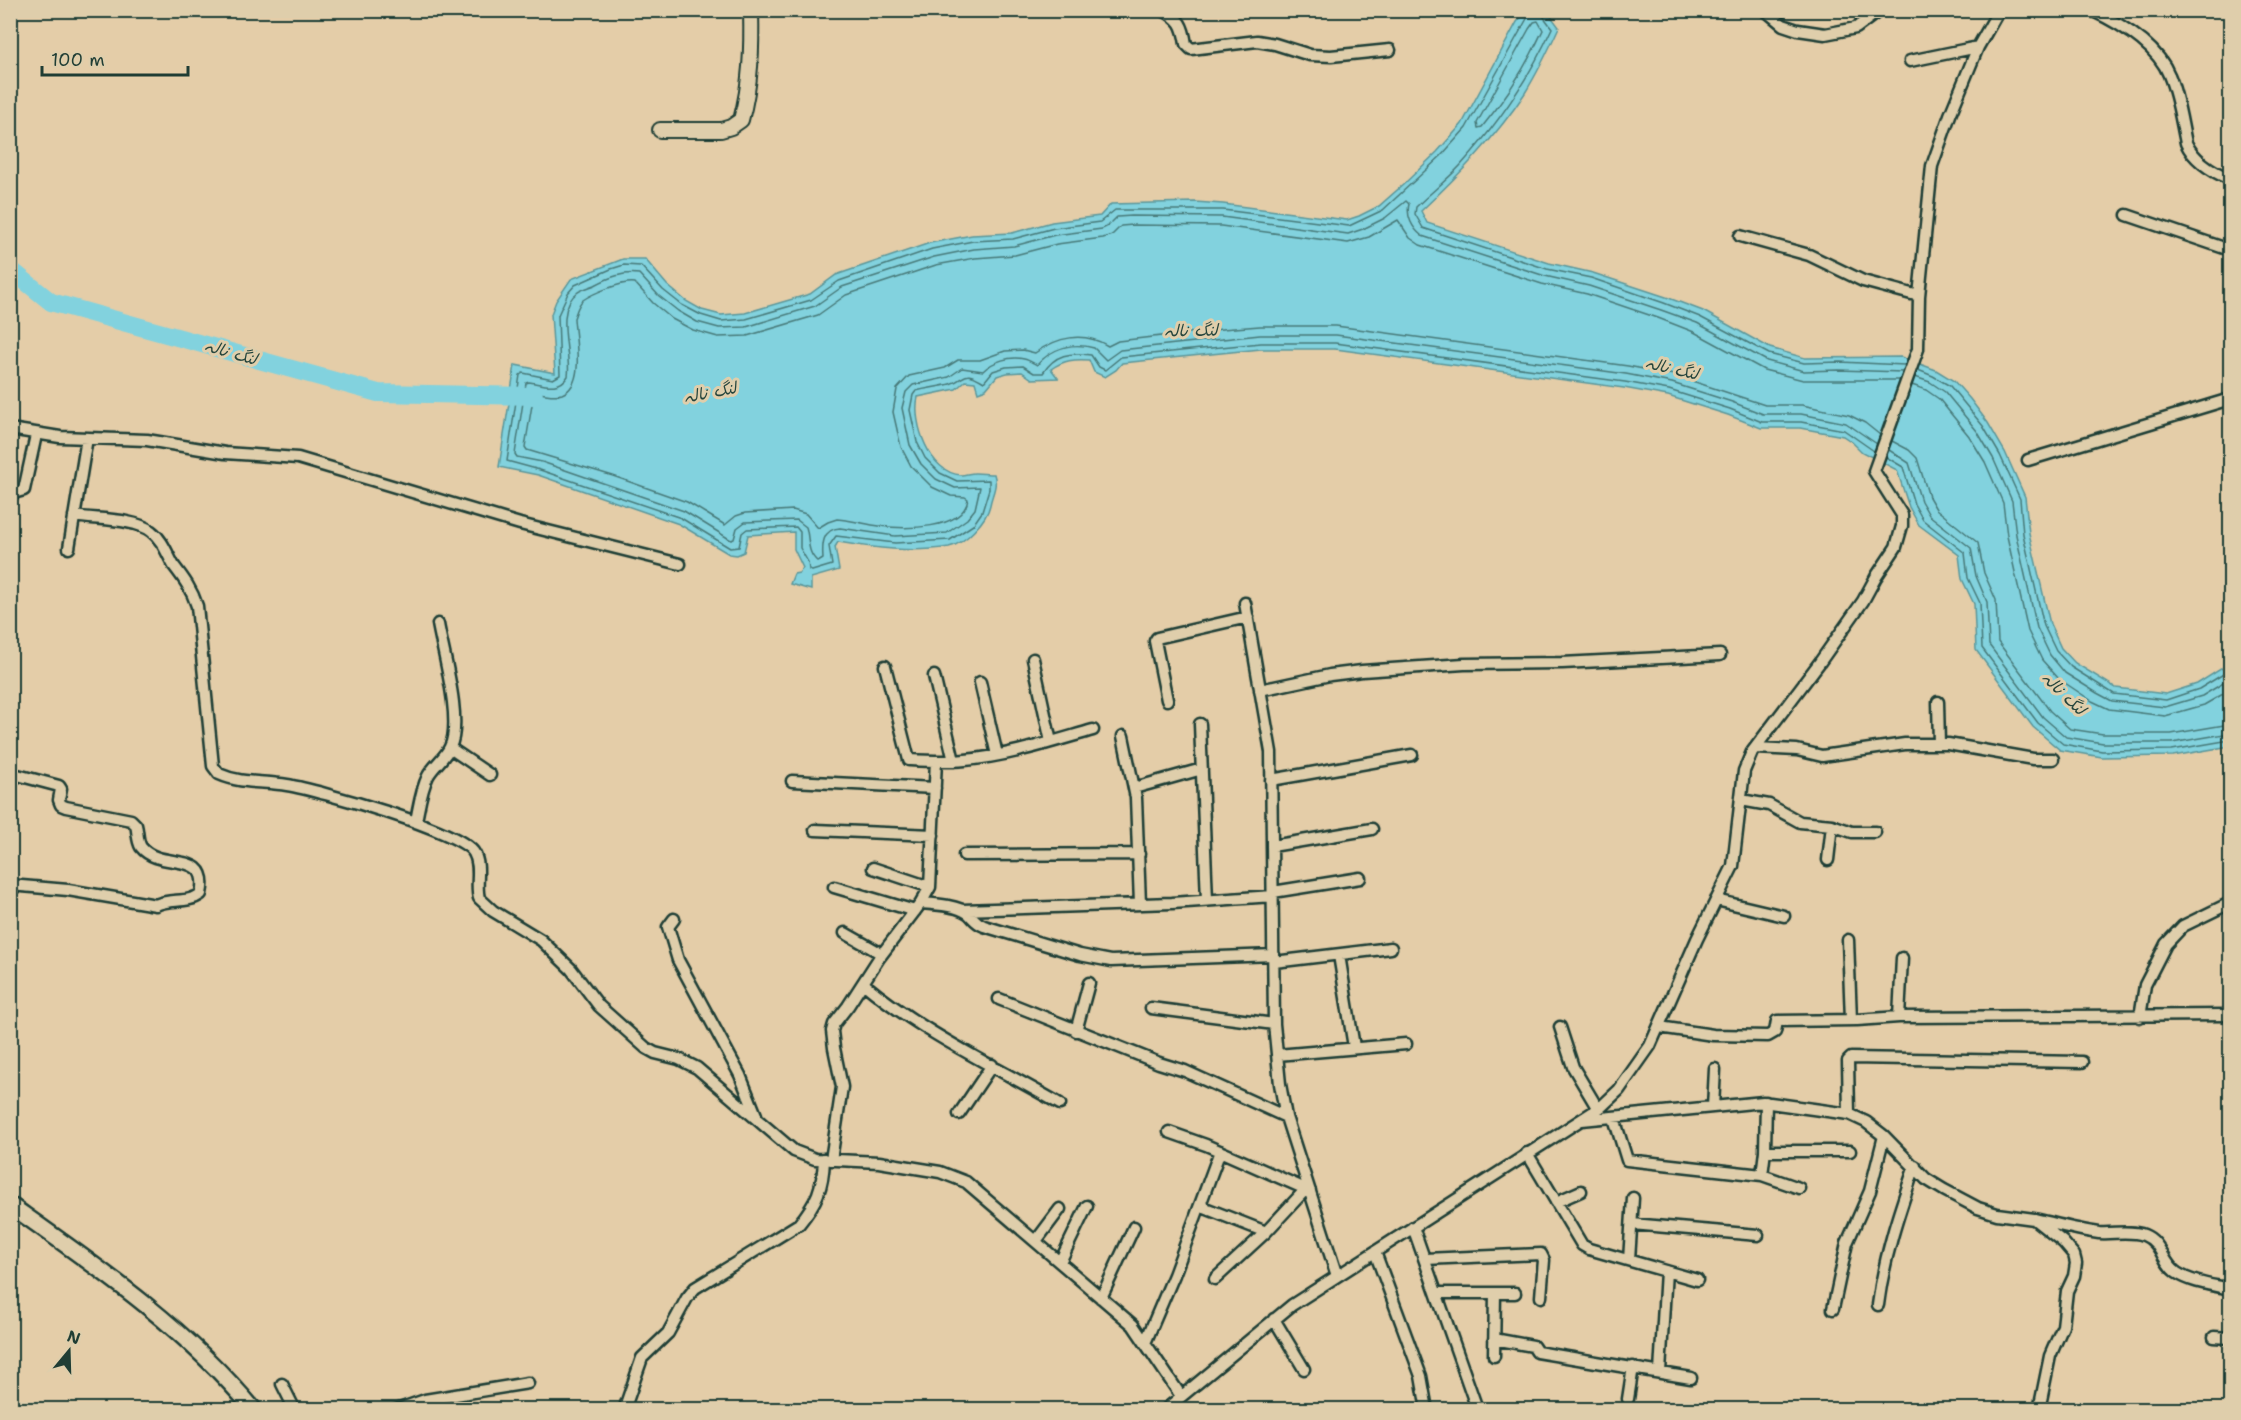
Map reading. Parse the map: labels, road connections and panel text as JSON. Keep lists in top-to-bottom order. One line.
{"water":["لنگ نالہ"],"scale_bar":"100 m","north":"top"}
